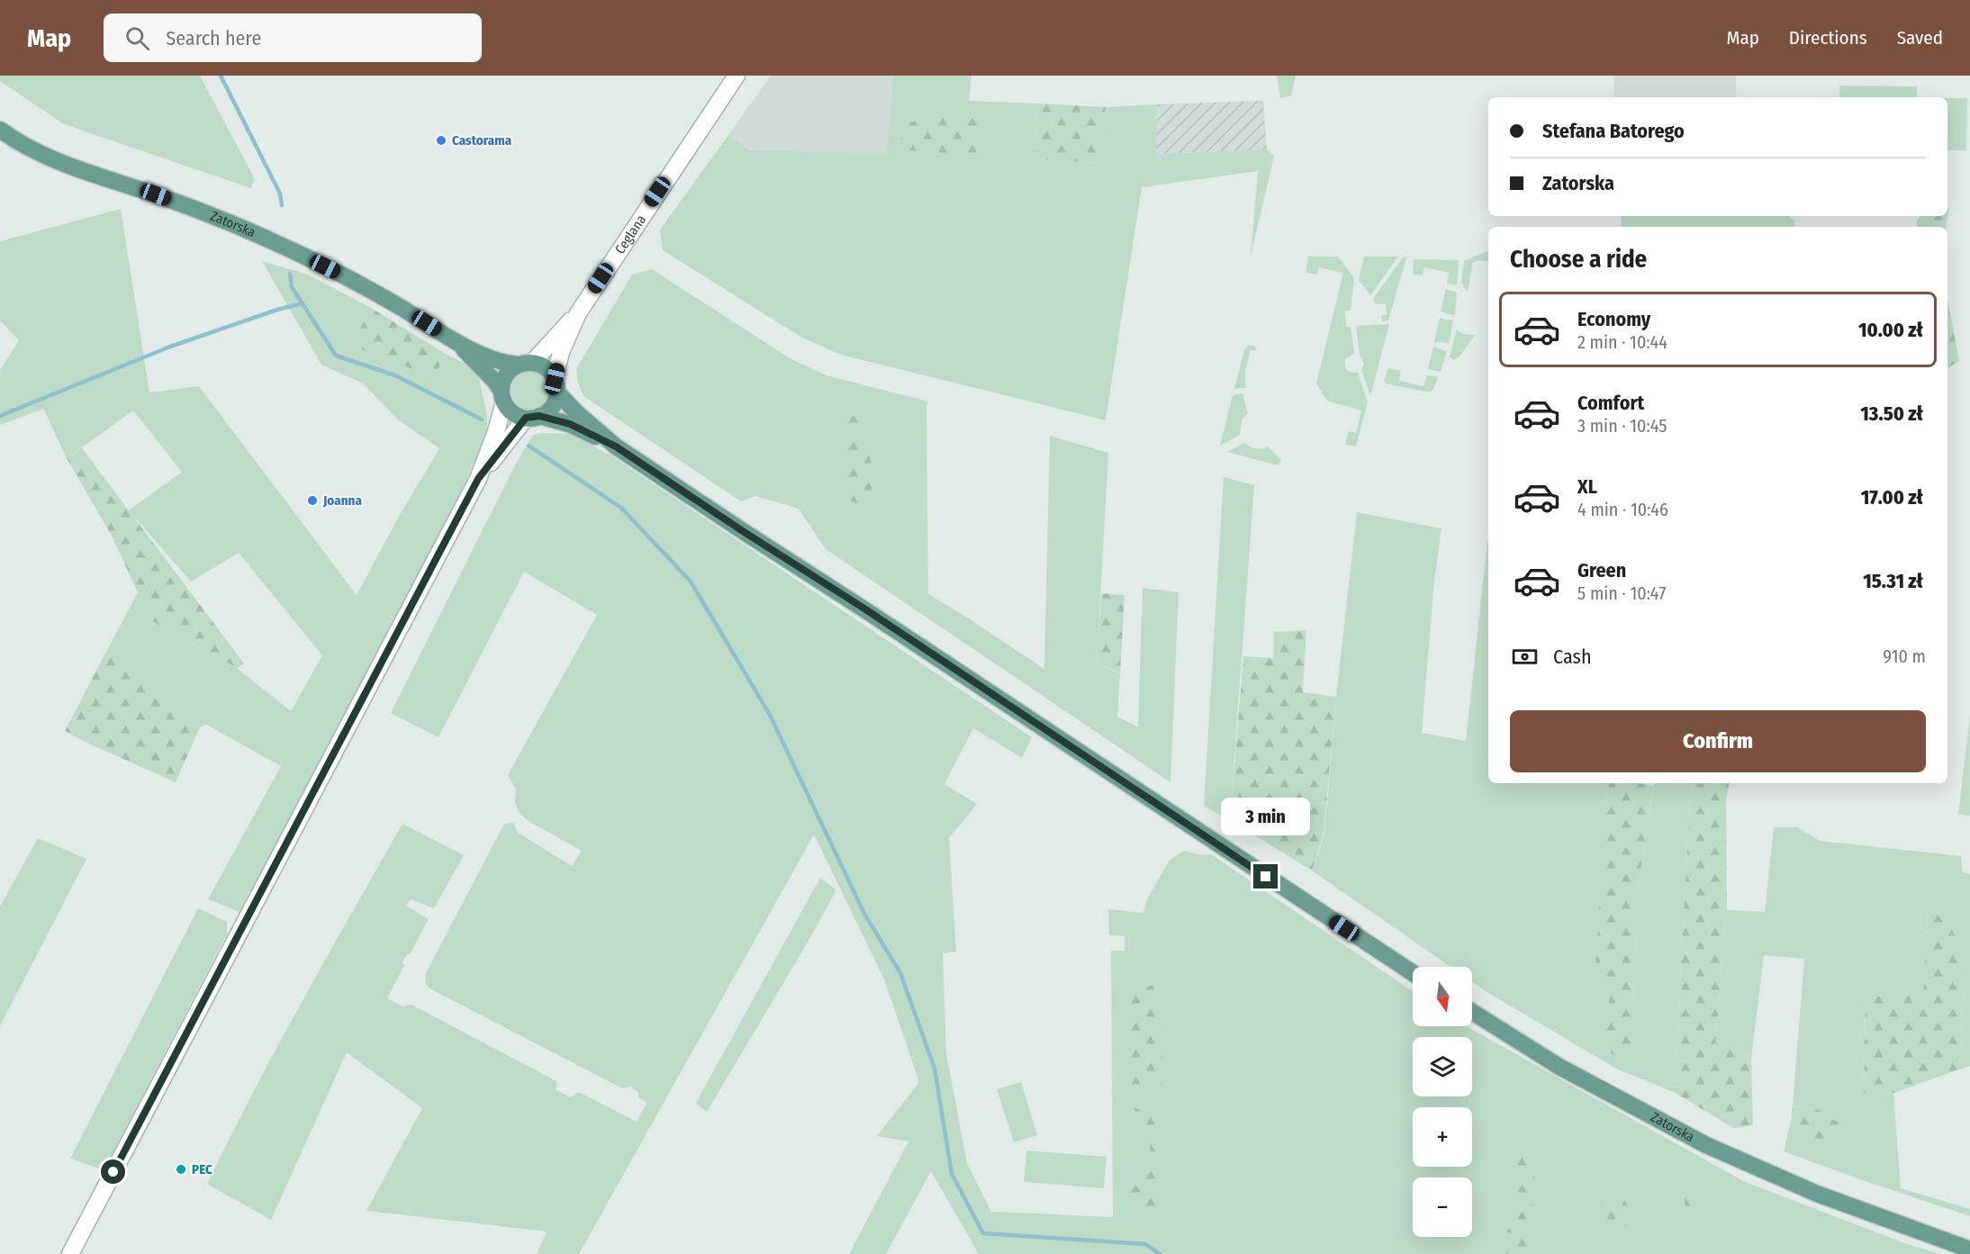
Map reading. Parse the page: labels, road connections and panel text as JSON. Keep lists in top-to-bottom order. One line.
{"streets":{"main road":["Zatorska"],"street":["Ceglana"]},"crossings":[["Zatorska","Ceglana"]],"places":["Castorama","Joanna","PEC"],"north":"bottom","page":{"header":"Map","search":"Search here","nav":["Map","Directions","Saved"],"banner":["Stefana Batorego","Zatorska"],"heading":"Choose a ride","list":[{"name":"Economy","note":"2 min · 10:44","value":"10.00 zł"},{"name":"Comfort","note":"3 min · 10:45","value":"13.50 zł"},{"name":"XL","note":"4 min · 10:46","value":"17.00 zł"},{"name":"Green","note":"5 min · 10:47","value":"15.31 zł"}],"pay":["Cash","910 m"],"buttons":"Confirm","bubble":"3 min","map_buttons":["+","−"]}}
